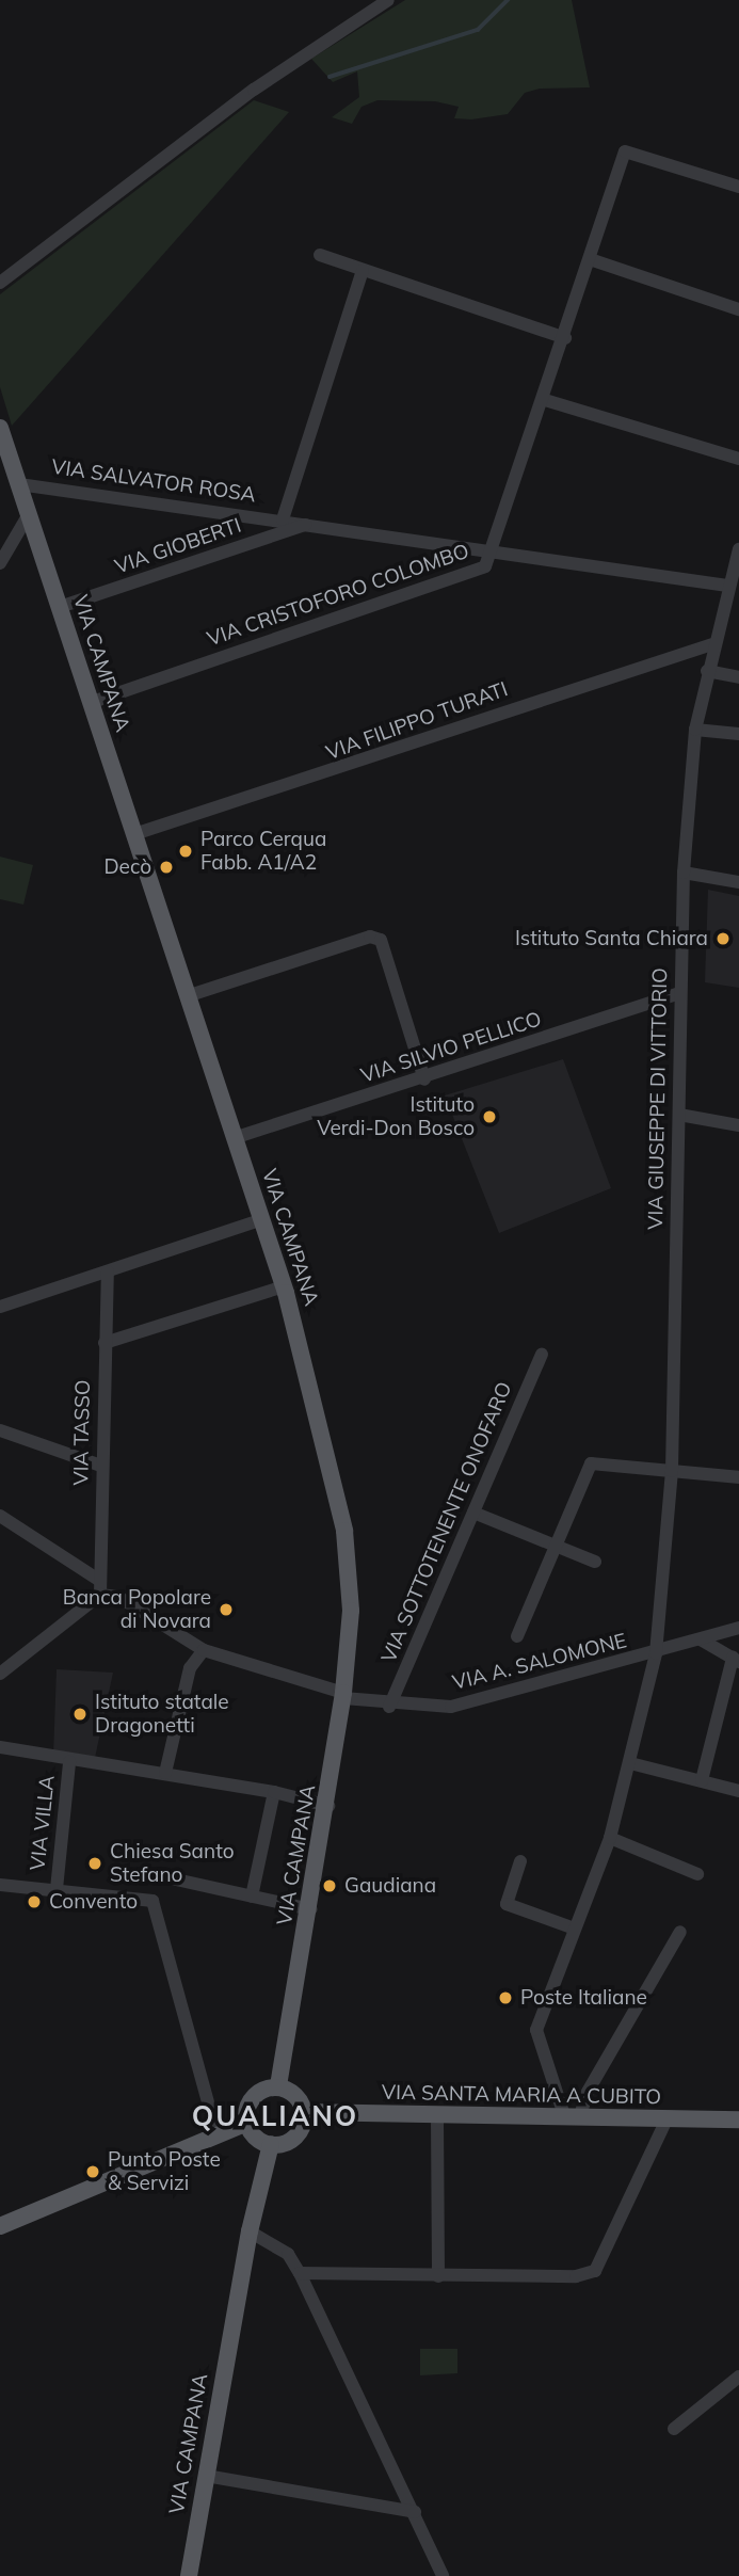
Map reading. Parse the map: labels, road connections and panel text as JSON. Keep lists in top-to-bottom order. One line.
{"streets":{"main road":["VIA CAMPANA","VIA SANTA MARIA A CUBITO"],"street":["VIA SALVATOR ROSA","VIA GIOBERTI","VIA CRISTOFORO COLOMBO","VIA FILIPPO TURATI","VIA SILVIO PELLICO","VIA GIUSEPPE DI VITTORIO","VIA TASSO","VIA SOTTOTENENTE ONOFARO","VIA A. SALOMONE","VIA VILLA"]},"crossings":[["VIA SALVATOR ROSA","VIA GIOBERTI"],["VIA SALVATOR ROSA","VIA CRISTOFORO COLOMBO"],["VIA SALVATOR ROSA","VIA CAMPANA"],["VIA GIOBERTI","VIA CAMPANA"],["VIA CRISTOFORO COLOMBO","VIA CAMPANA"],["VIA CRISTOFORO COLOMBO","VIA GIUSEPPE DI VITTORIO"],["VIA CAMPANA","VIA FILIPPO TURATI"],["VIA CAMPANA","VIA SILVIO PELLICO"],["VIA CAMPANA","VIA A. SALOMONE"],["VIA CAMPANA","VIA SANTA MARIA A CUBITO"],["VIA FILIPPO TURATI","VIA GIUSEPPE DI VITTORIO"],["VIA SILVIO PELLICO","VIA GIUSEPPE DI VITTORIO"],["VIA GIUSEPPE DI VITTORIO","VIA A. SALOMONE"],["VIA GIUSEPPE DI VITTORIO","VIA SANTA MARIA A CUBITO"],["VIA TASSO","VIA A. SALOMONE"],["VIA SOTTOTENENTE ONOFARO","VIA A. SALOMONE"]],"districts":["QUALIANO"],"places":["Parco Cerqua Fabb. A1/A2","Decò","Istituto Santa Chiara","Istituto Verdi-Don Bosco","Banca Popolare di Novara","Istituto statale Dragonetti","Chiesa Santo Stefano","Gaudiana","Convento","Poste Italiane","Punto Poste & Servizi"]}
